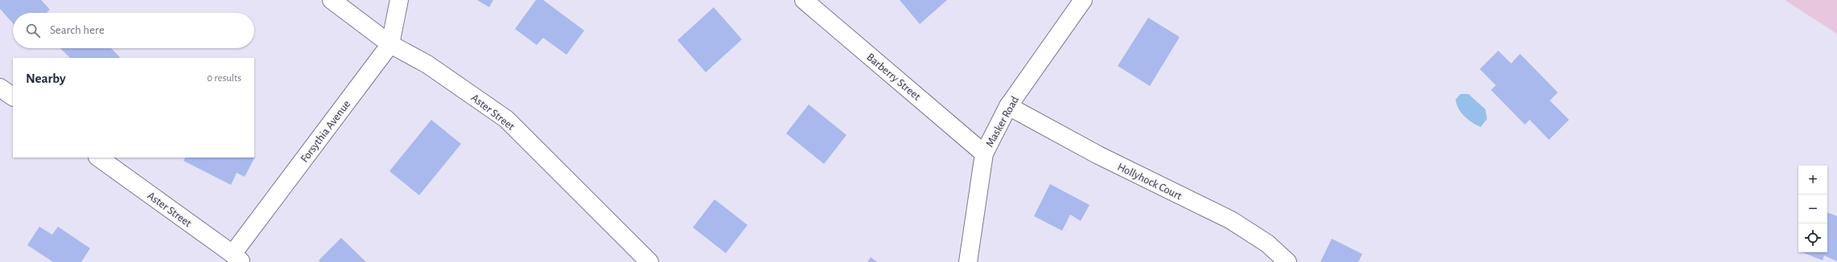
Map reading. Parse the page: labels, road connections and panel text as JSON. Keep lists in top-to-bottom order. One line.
{"streets":{"street":["Barberry Street","Aster Street","Masker Road","Forsythia Avenue","Hollyhock Court"]},"crossings":[["Barberry Street","Masker Road"],["Aster Street","Forsythia Avenue"],["Masker Road","Hollyhock Court"]],"page":{"search":"Search here","heading":["Nearby","0 results"],"map_buttons":["+","−"]}}
